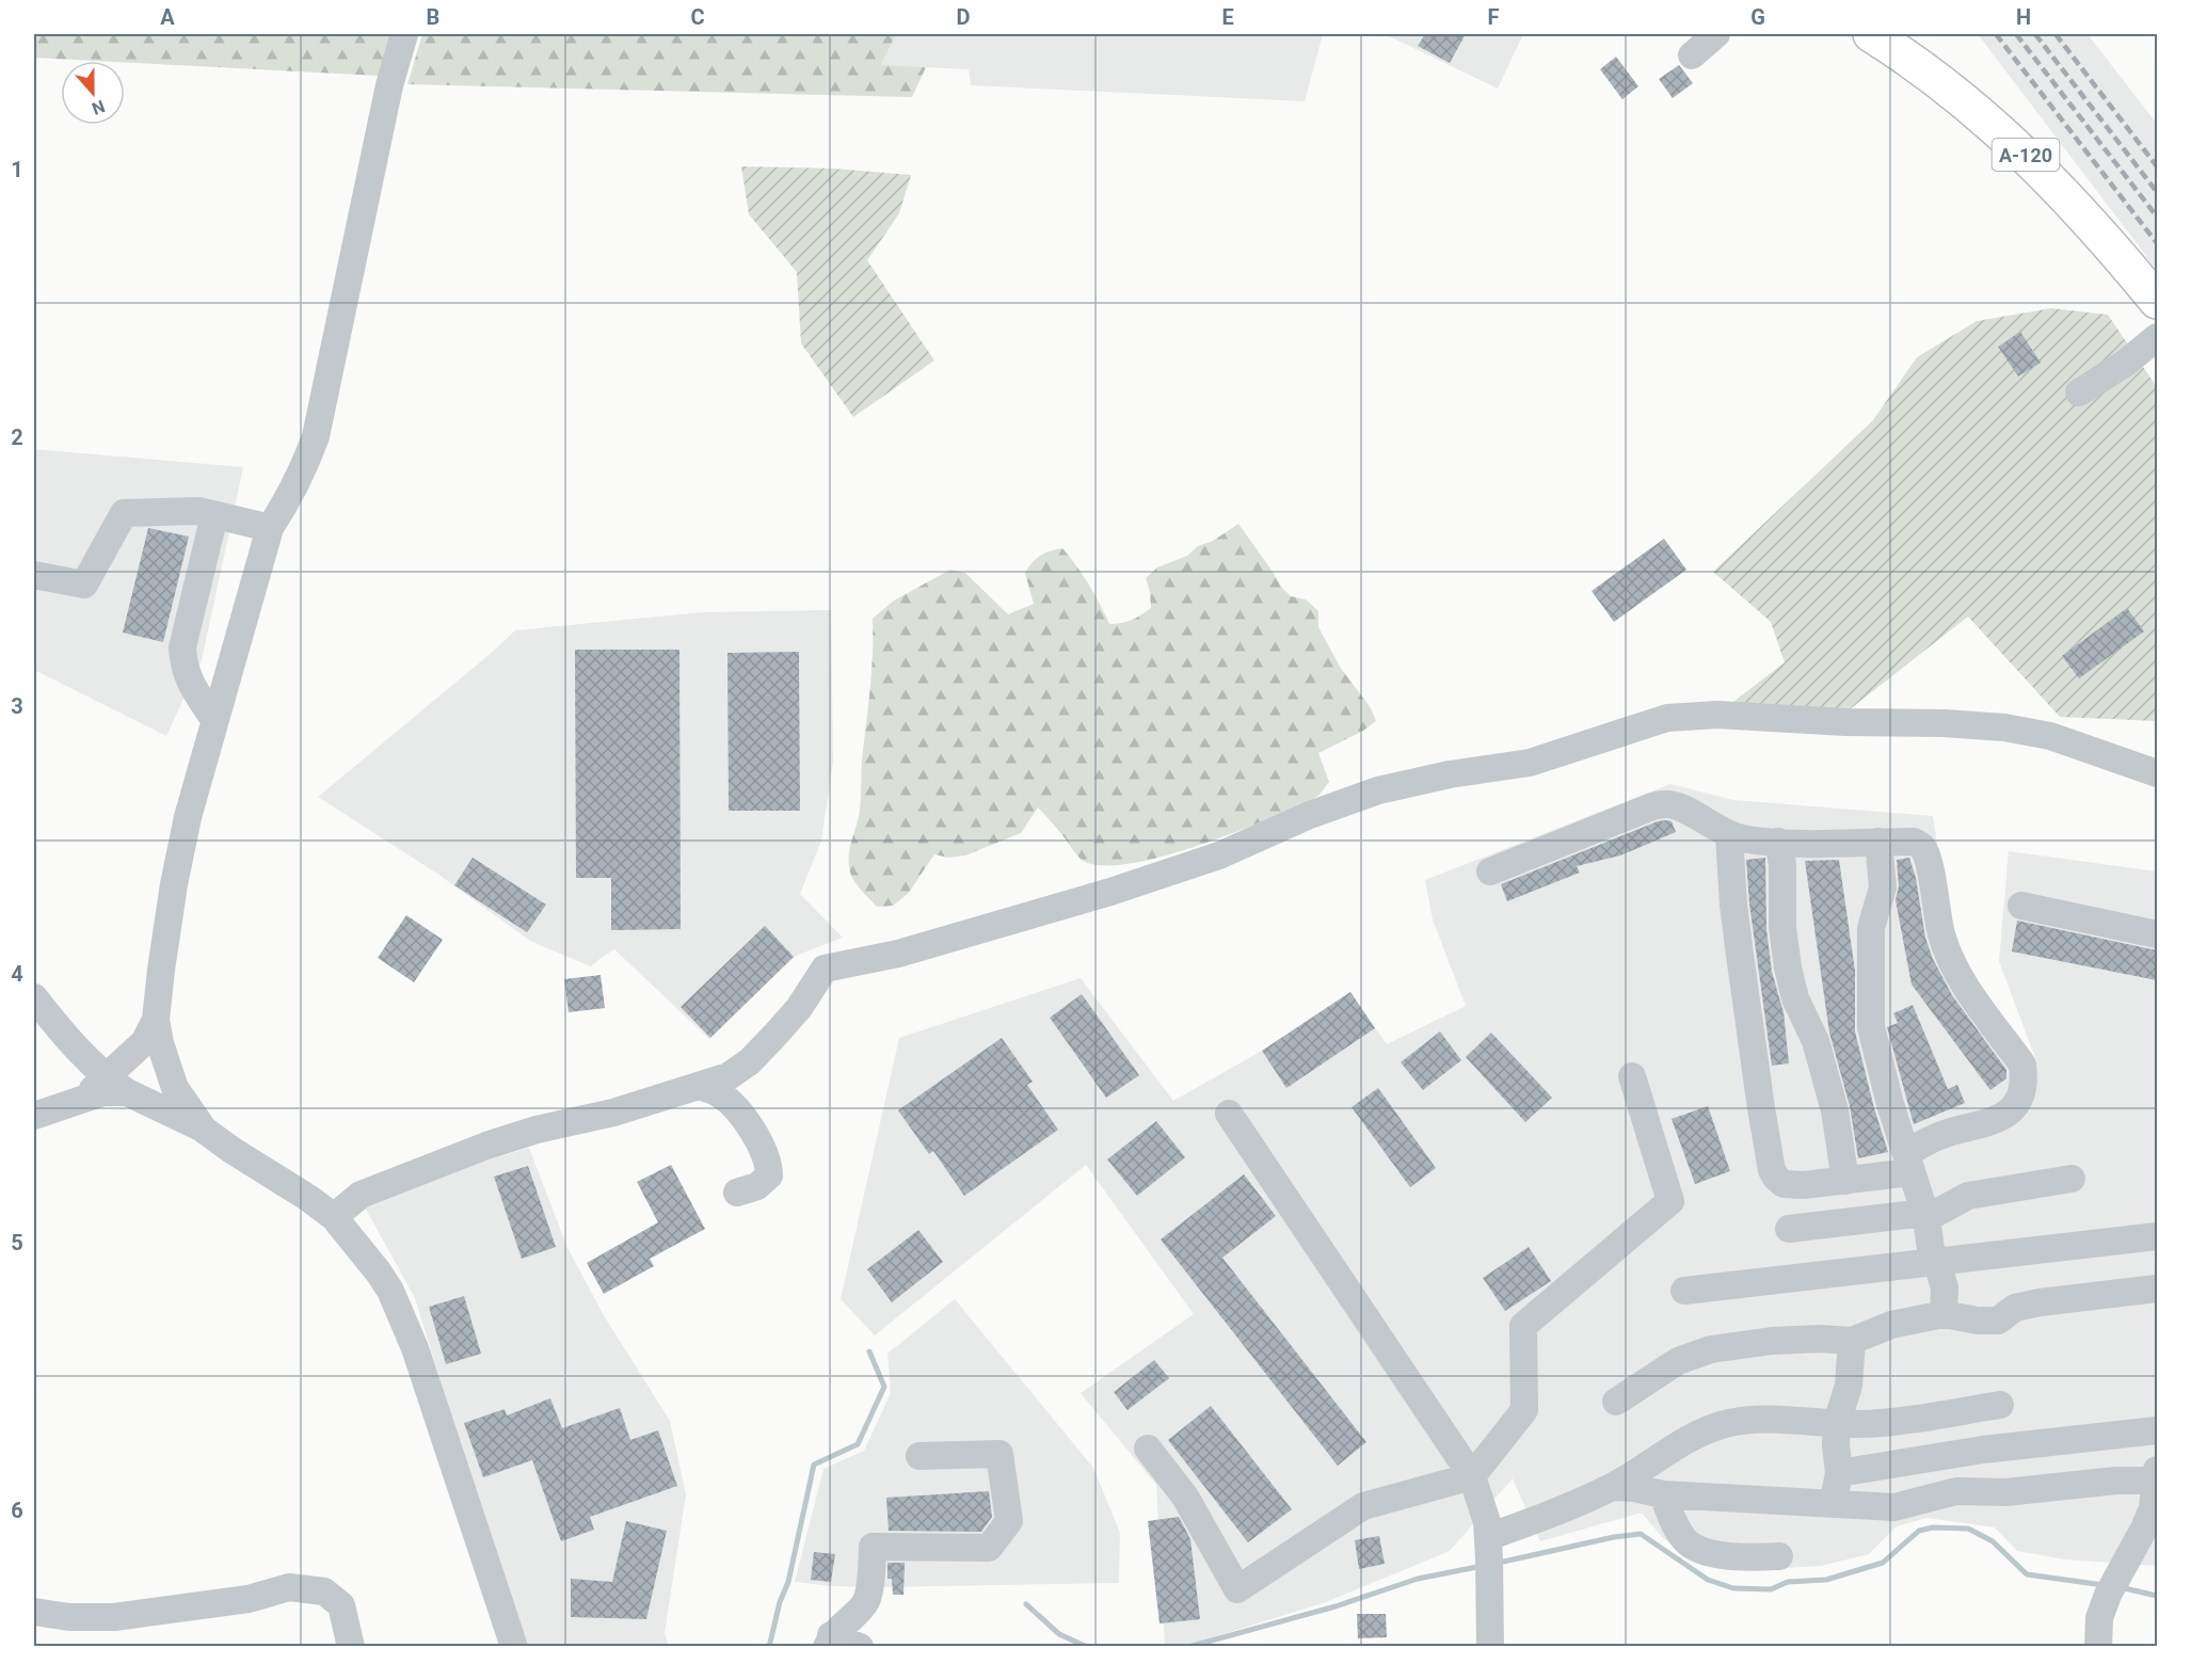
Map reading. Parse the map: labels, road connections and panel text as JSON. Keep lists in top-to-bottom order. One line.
{"streets":{"main road":["А-120"]},"north":"bottom","grid":{"columns":["A","B","C","D","E","F","G","H"],"rows":["1","2","3","4","5","6"]}}
